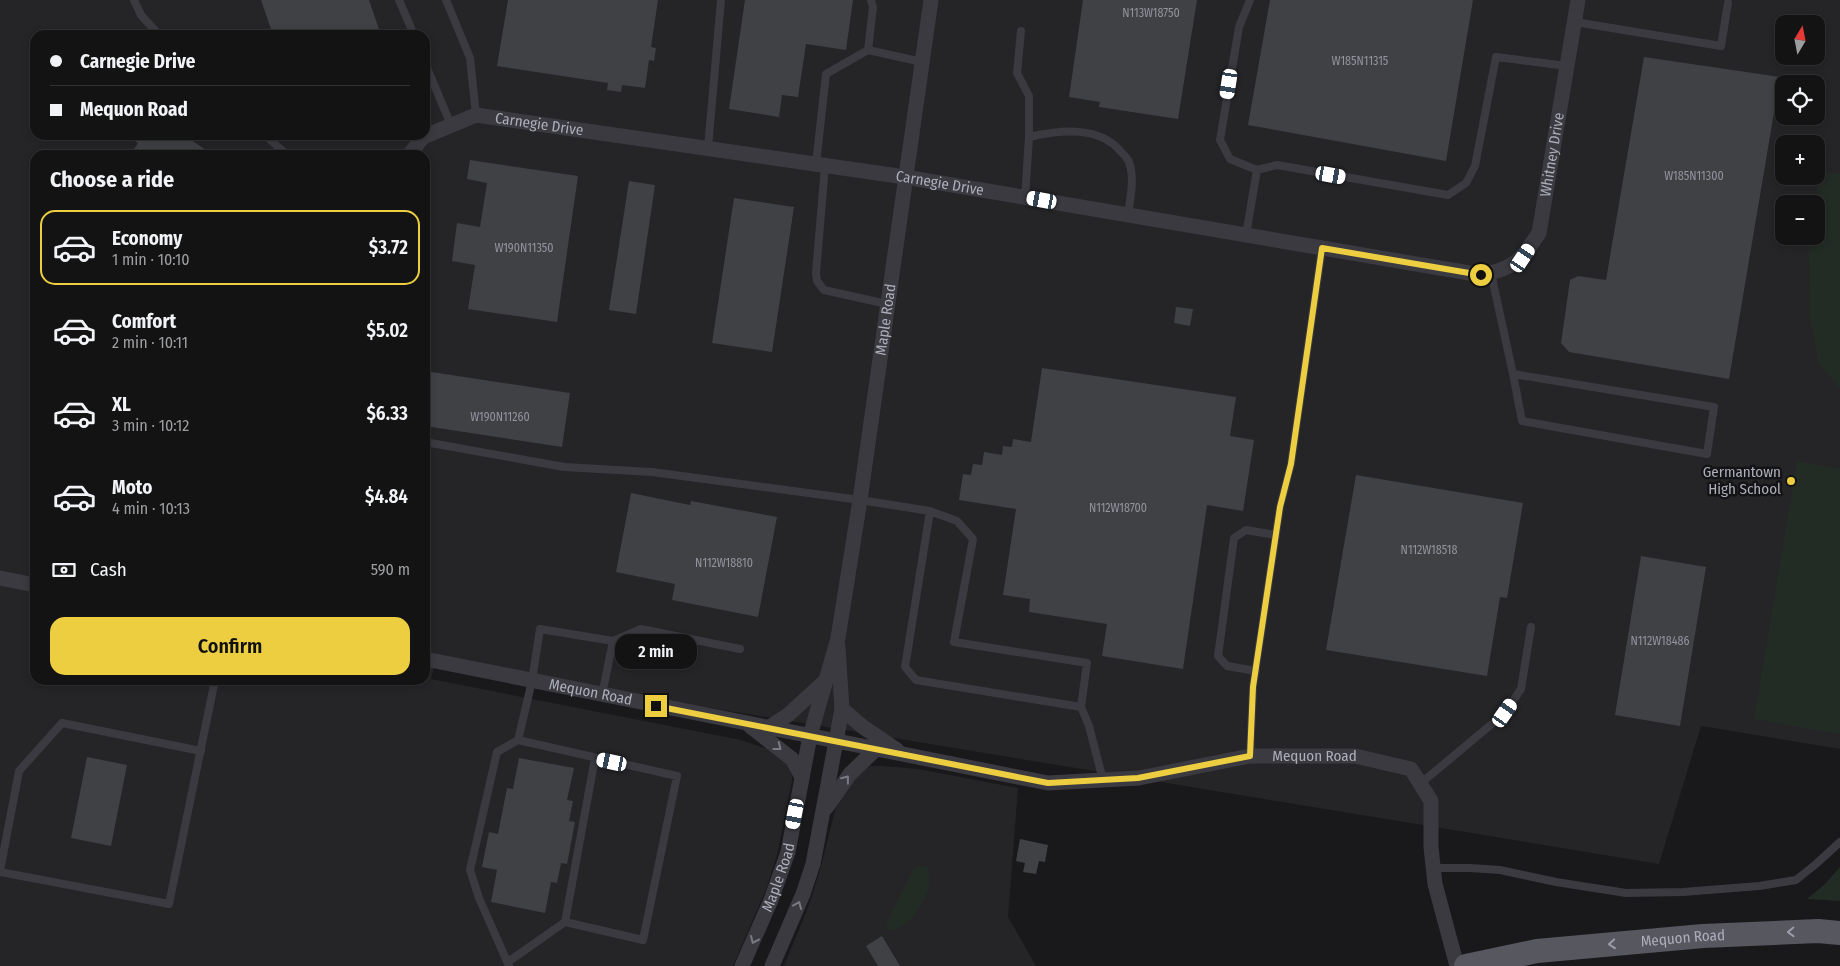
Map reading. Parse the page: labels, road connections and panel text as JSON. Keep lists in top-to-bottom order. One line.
{"streets":{"main road":["Mequon Road"],"street":["Carnegie Drive","Whitney Drive","Maple Road"]},"crossings":[["Carnegie Drive","Whitney Drive"],["Carnegie Drive","Maple Road"],["Maple Road","Mequon Road"]],"places":["Germantown High School"],"house_numbers":["N113W18750","W185N11315","W185N11300","W190N11350","W190N11260","N112W18700","N112W18518","N112W18810","N112W18486"],"north":"top","page":{"map_buttons":["+","−"],"banner":["Carnegie Drive","Mequon Road"],"heading":"Choose a ride","list":[{"name":"Economy","note":"1 min · 10:10","value":"$3.72"},{"name":"Comfort","note":"2 min · 10:11","value":"$5.02"},{"name":"XL","note":"3 min · 10:12","value":"$6.33"},{"name":"Moto","note":"4 min · 10:13","value":"$4.84"}],"pay":["Cash","590 m"],"buttons":"Confirm","bubble":"2 min"}}
